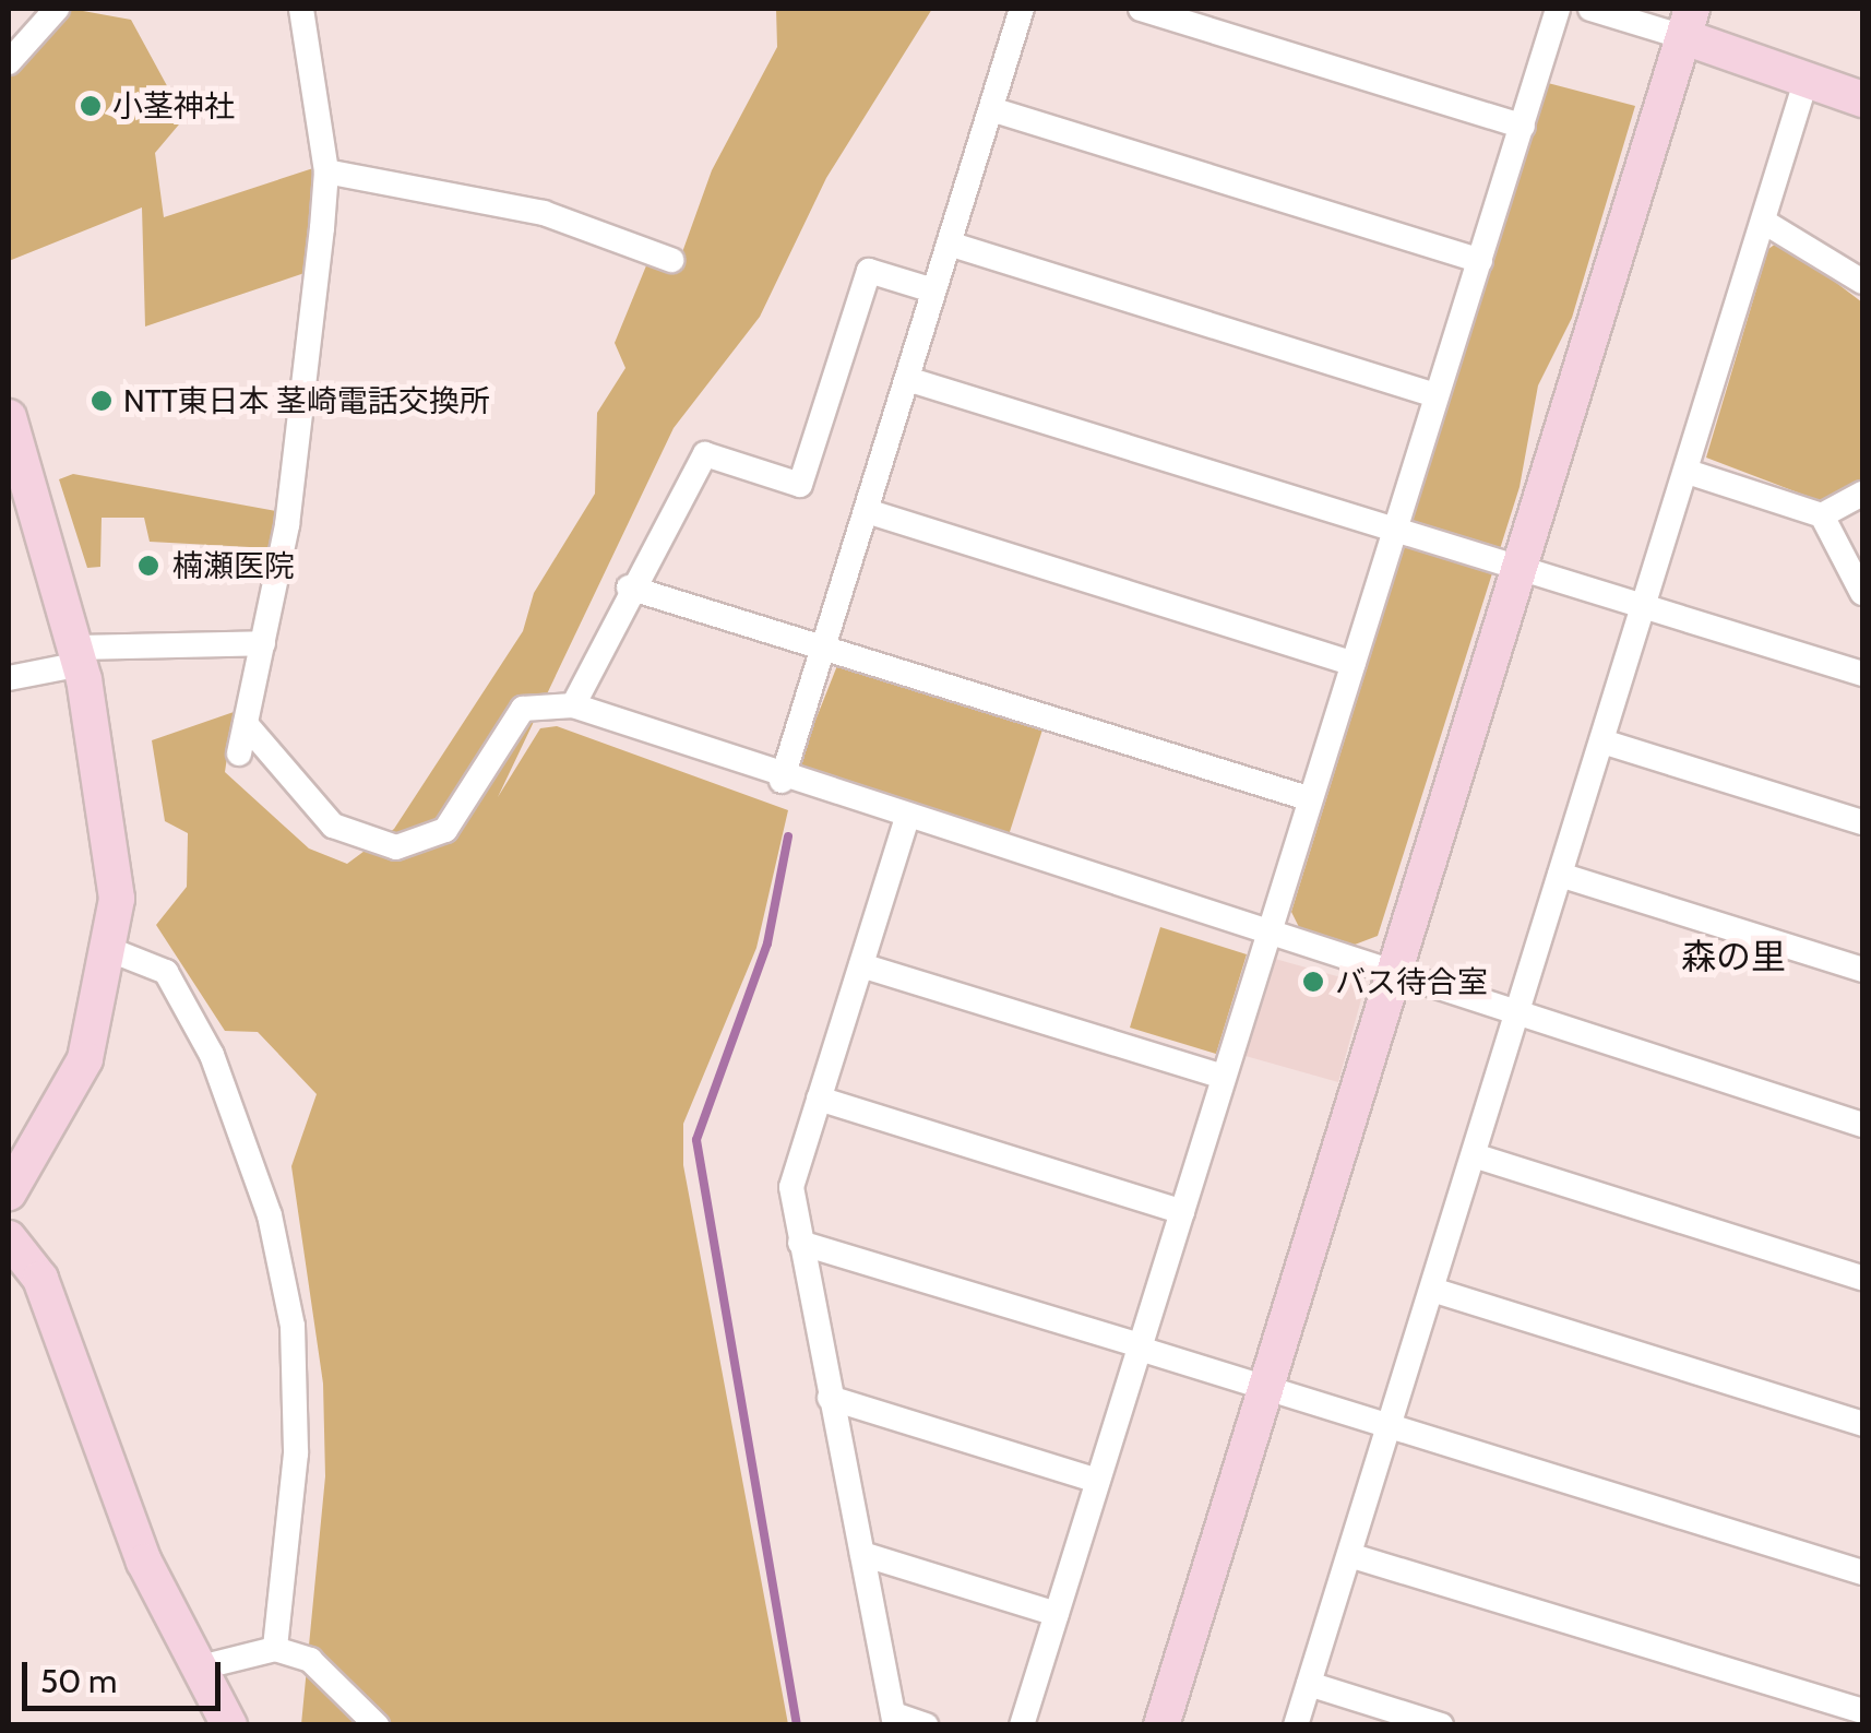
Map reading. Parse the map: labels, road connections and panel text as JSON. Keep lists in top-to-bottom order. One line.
{"districts":["森の里"],"places":["小茎神社","NTT東日本 茎崎電話交換所","楠瀬医院","バス待合室"],"scale_bar":"50 m"}
